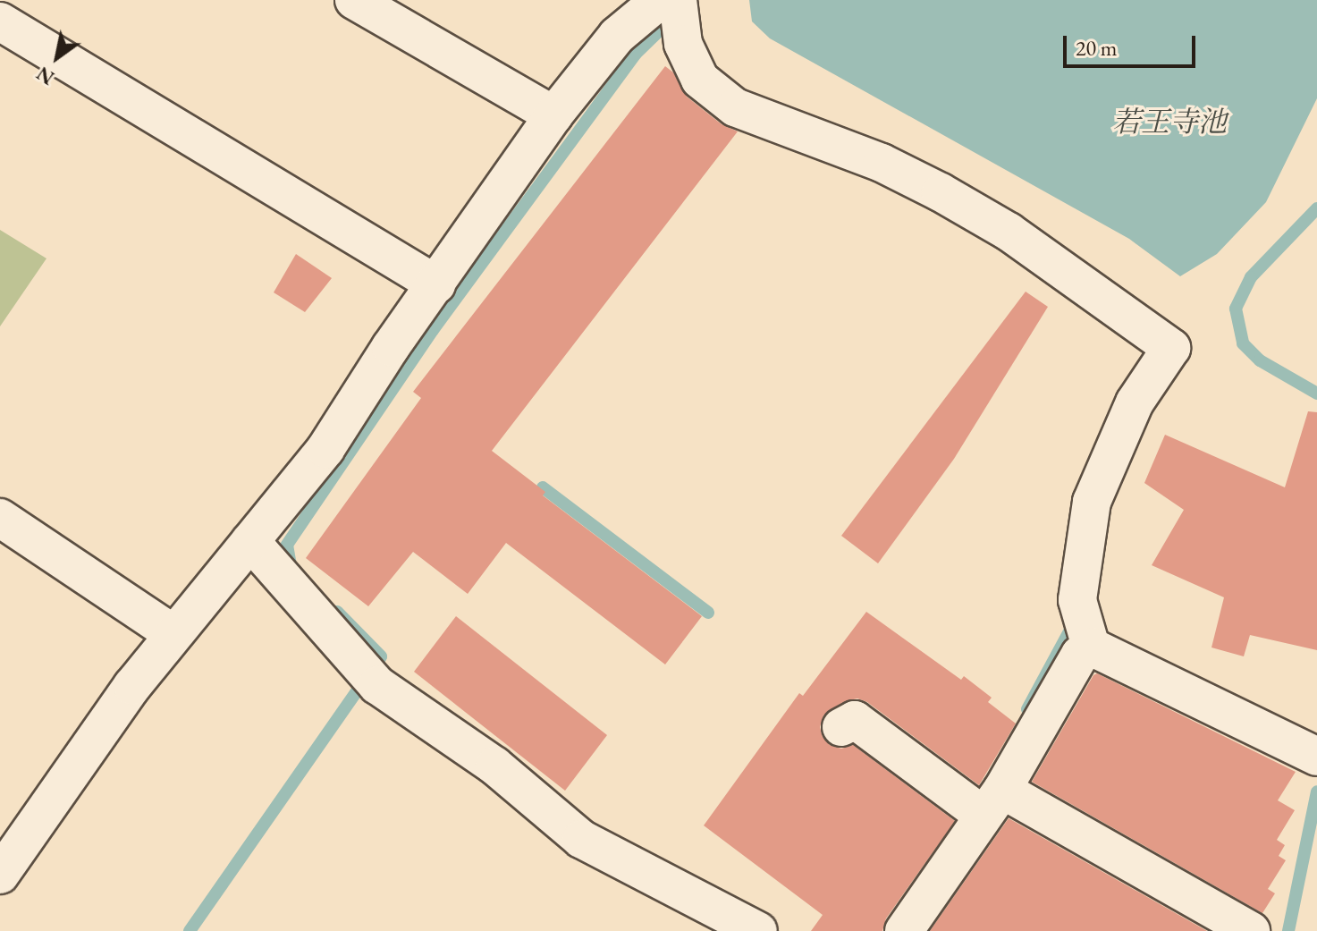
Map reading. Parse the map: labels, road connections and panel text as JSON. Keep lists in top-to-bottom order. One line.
{"water":["若王寺池"],"scale_bar":"20 m","north":"bottom left"}
